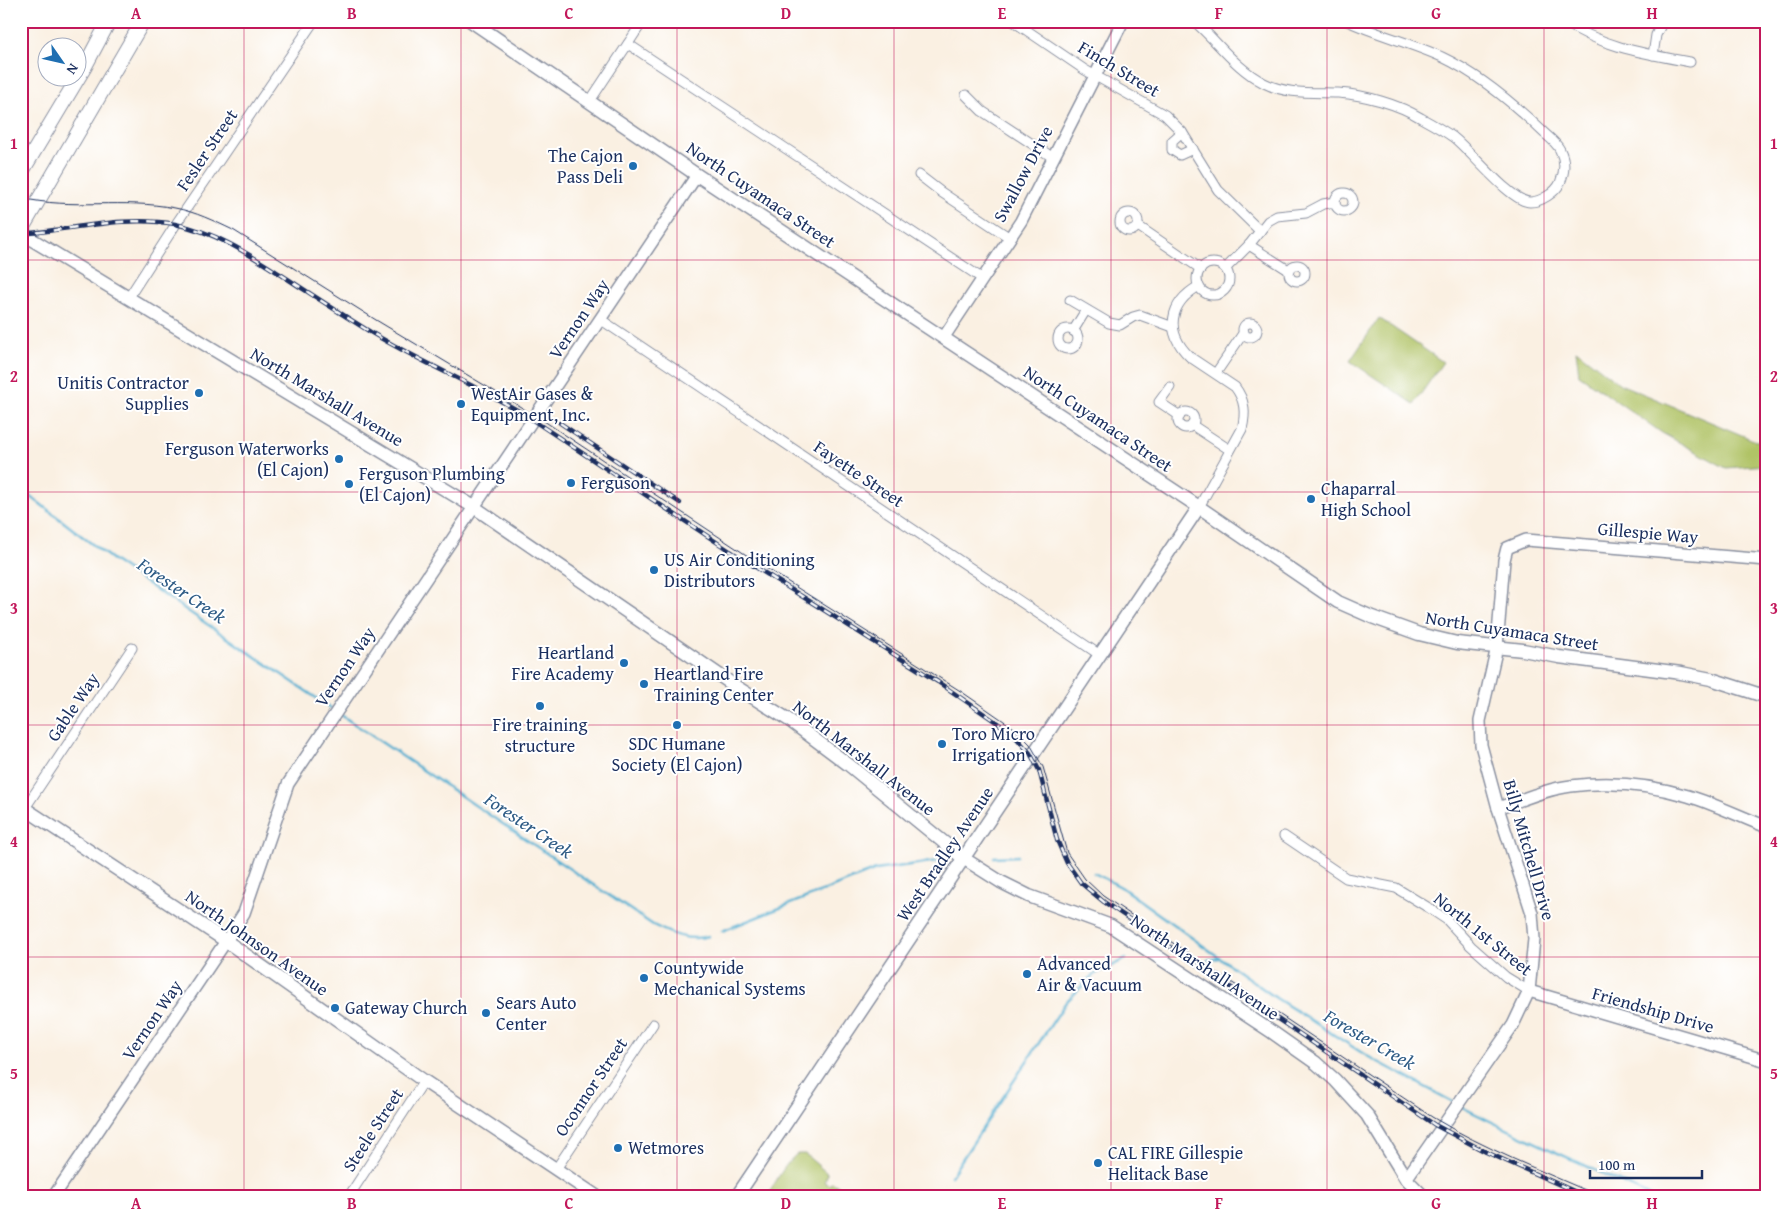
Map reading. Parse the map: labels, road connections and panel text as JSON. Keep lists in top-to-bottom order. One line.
{"streets":{"main road":["North Cuyamaca Street","North Marshall Avenue","West Bradley Avenue","North Johnson Avenue"],"street":["Finch Street","Fesler Street","Swallow Drive","Vernon Way","Fayette Street","Gillespie Way","Gable Way","Billy Mitchell Drive","North 1st Street","Friendship Drive","Oconnor Street","Steele Street"]},"crossings":[["Finch Street","Swallow Drive"],["Fesler Street","North Marshall Avenue"],["Swallow Drive","North Cuyamaca Street"],["North Cuyamaca Street","Vernon Way"],["North Cuyamaca Street","Billy Mitchell Drive"],["North Cuyamaca Street","West Bradley Avenue"],["Vernon Way","North Marshall Avenue"],["Vernon Way","Fayette Street"],["Vernon Way","North Johnson Avenue"],["North Marshall Avenue","Billy Mitchell Drive"],["North Marshall Avenue","West Bradley Avenue"],["Fayette Street","West Bradley Avenue"],["Gillespie Way","Billy Mitchell Drive"],["Gable Way","North Johnson Avenue"],["Billy Mitchell Drive","North 1st Street"],["Billy Mitchell Drive","Friendship Drive"],["North 1st Street","Friendship Drive"],["North Johnson Avenue","Oconnor Street"],["North Johnson Avenue","Steele Street"]],"water":["Forester Creek"],"places":["The Cajon Pass Deli","Unitis Contractor Supplies","WestAir Gases & Equipment, Inc.","Ferguson Waterworks (El Cajon)","Ferguson","Ferguson Plumbing (El Cajon)","Chaparral High School","US Air Conditioning Distributors","Heartland Fire Academy","Heartland Fire Training Center","Fire training structure","SDC Humane Society (El Cajon)","Toro Micro Irrigation","Advanced Air & Vacuum","Countywide Mechanical Systems","Gateway Church","Sears Auto Center","Wetmores","CAL FIRE Gillespie Helitack Base"],"scale_bar":"100 m","north":"bottom right","grid":{"columns":["A","B","C","D","E","F","G","H"],"rows":["1","2","3","4","5"]}}
